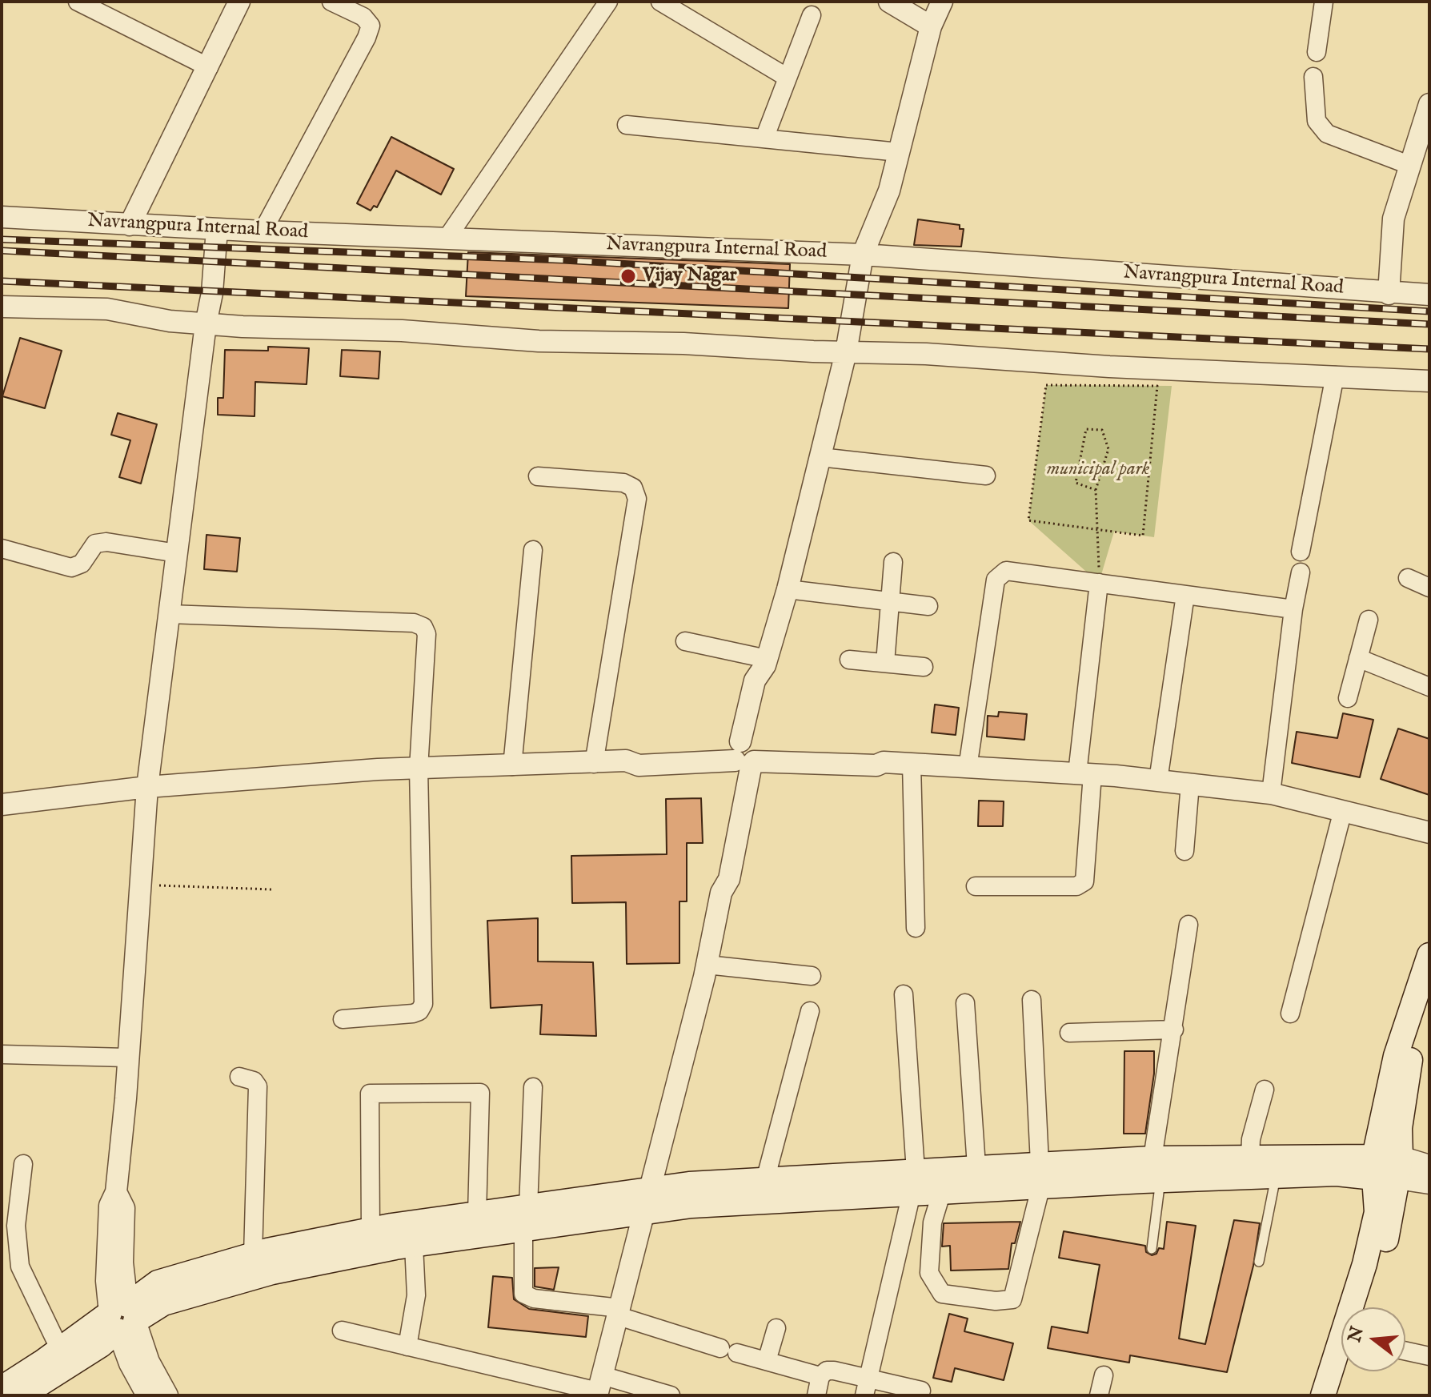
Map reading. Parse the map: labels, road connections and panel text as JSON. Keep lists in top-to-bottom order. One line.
{"streets":{"street":["Navrangpura Internal Road"]},"parks":["municipal park"],"places":["Vijay Nagar"],"north":"left"}
